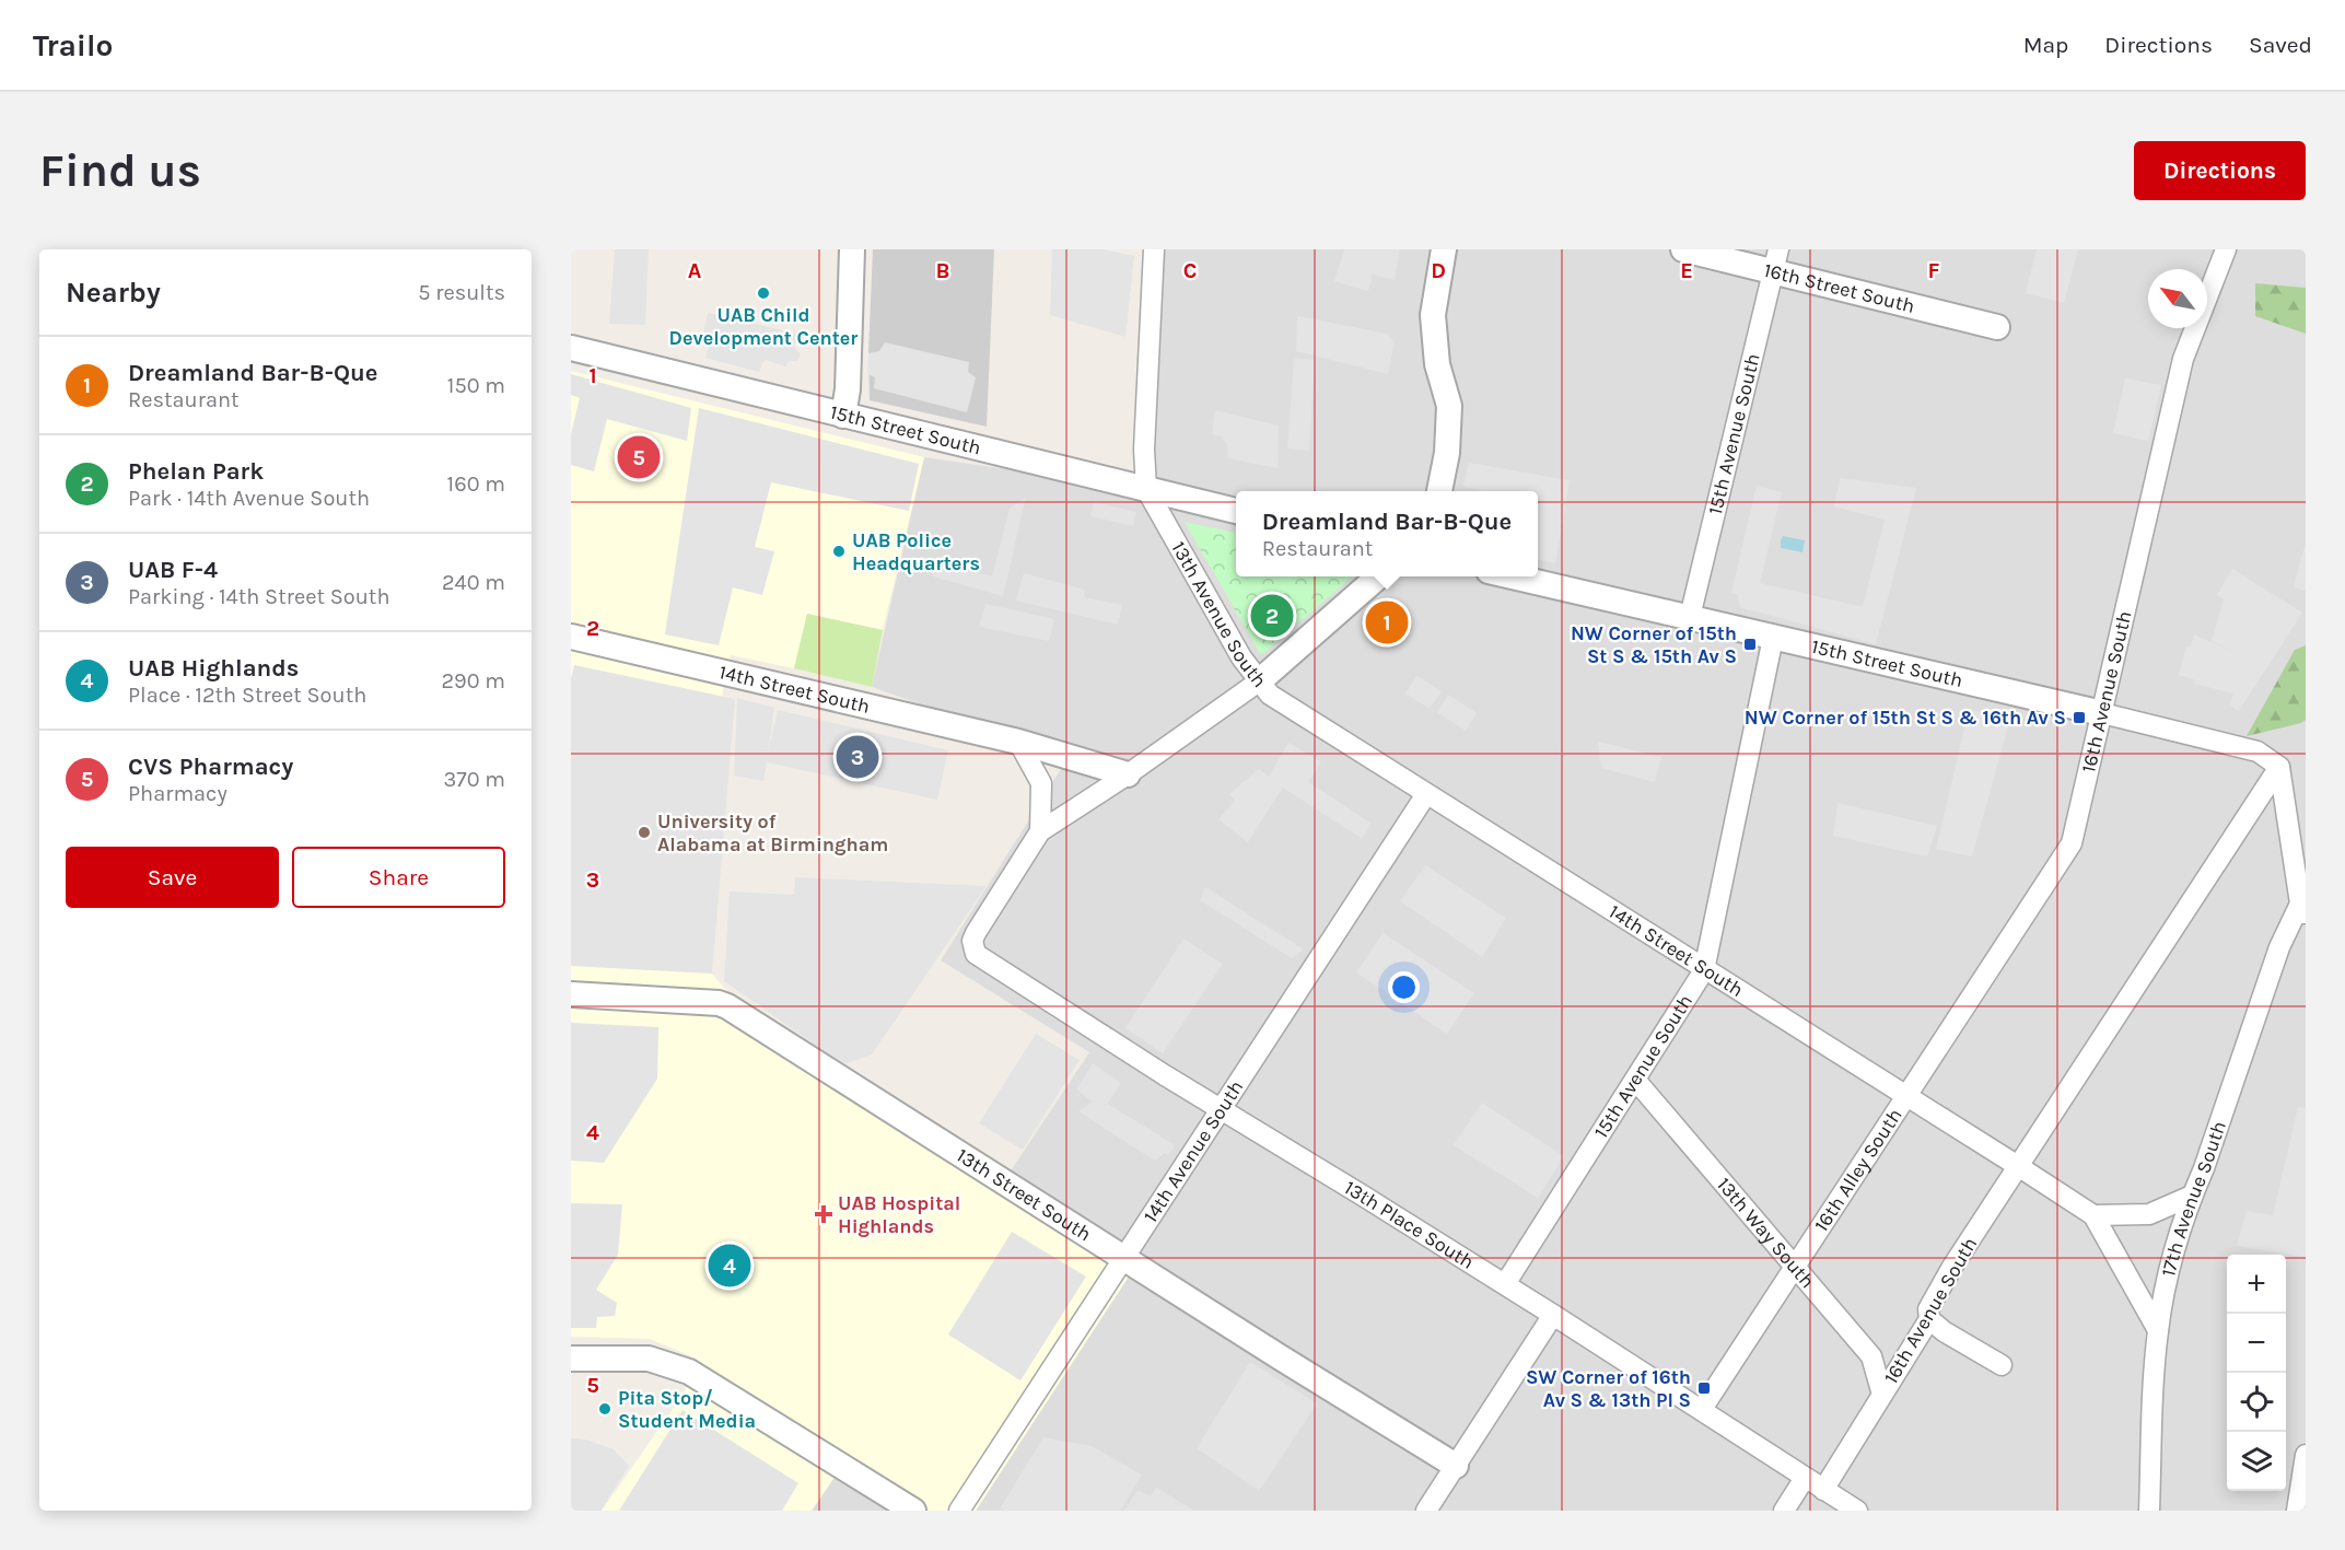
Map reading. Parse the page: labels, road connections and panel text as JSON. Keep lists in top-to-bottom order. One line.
{"streets":{"street":["16th Street South","15th Street South","15th Avenue South","13th Avenue South","14th Street South","16th Avenue South","14th Avenue South","16th Alley South","13th Street South","17th Avenue South","13th Place South","13th Way South"]},"crossings":[["16th Street South","15th Avenue South"],["15th Street South","15th Avenue South"],["15th Street South","13th Avenue South"],["15th Street South","16th Avenue South"],["15th Avenue South","14th Street South"],["15th Avenue South","13th Place South"],["15th Avenue South","13th Way South"],["13th Avenue South","14th Street South"],["13th Avenue South","13th Place South"],["14th Street South","16th Avenue South"],["14th Street South","14th Avenue South"],["14th Street South","16th Alley South"],["14th Street South","17th Avenue South"],["16th Avenue South","16th Alley South"],["16th Avenue South","13th Place South"],["16th Avenue South","13th Way South"],["14th Avenue South","13th Street South"],["14th Avenue South","13th Place South"],["16th Alley South","13th Place South"],["16th Alley South","13th Way South"]],"places":{"other":["UAB Child Development Center","UAB Police Headquarters","University of Alabama at Birmingham","Pita Stop/ Student Media"],"transit":["NW Corner of 15th St S & 15th Av S","NW Corner of 15th St S & 16th Av S","SW Corner of 16th Av S & 13th Pl S"],"health":["UAB Hospital Highlands"]},"north":"top left","page":{"header":"Trailo","nav":["Map","Directions","Saved"],"buttons":["Directions",["Save","Share"]],"title":"Find us","heading":["Nearby","5 results"],"list":[{"mark":"1","name":"Dreamland Bar-B-Que","note":"Restaurant","value":"150 m"},{"mark":"2","name":"Phelan Park","note":"Park · 14th Avenue South","value":"160 m"},{"mark":"3","name":"UAB F-4","note":"Parking · 14th Street South","value":"240 m"},{"mark":"4","name":"UAB Highlands","note":"Place · 12th Street South","value":"290 m"},{"mark":"5","name":"CVS Pharmacy","note":"Pharmacy","value":"370 m"}],"pins":["5","2","1","3","4"],"popup":["Dreamland Bar-B-Que","Restaurant"],"map_buttons":["+","−"]},"grid":{"columns":["A","B","C","D","E","F"],"rows":["1","2","3","4","5"]}}
